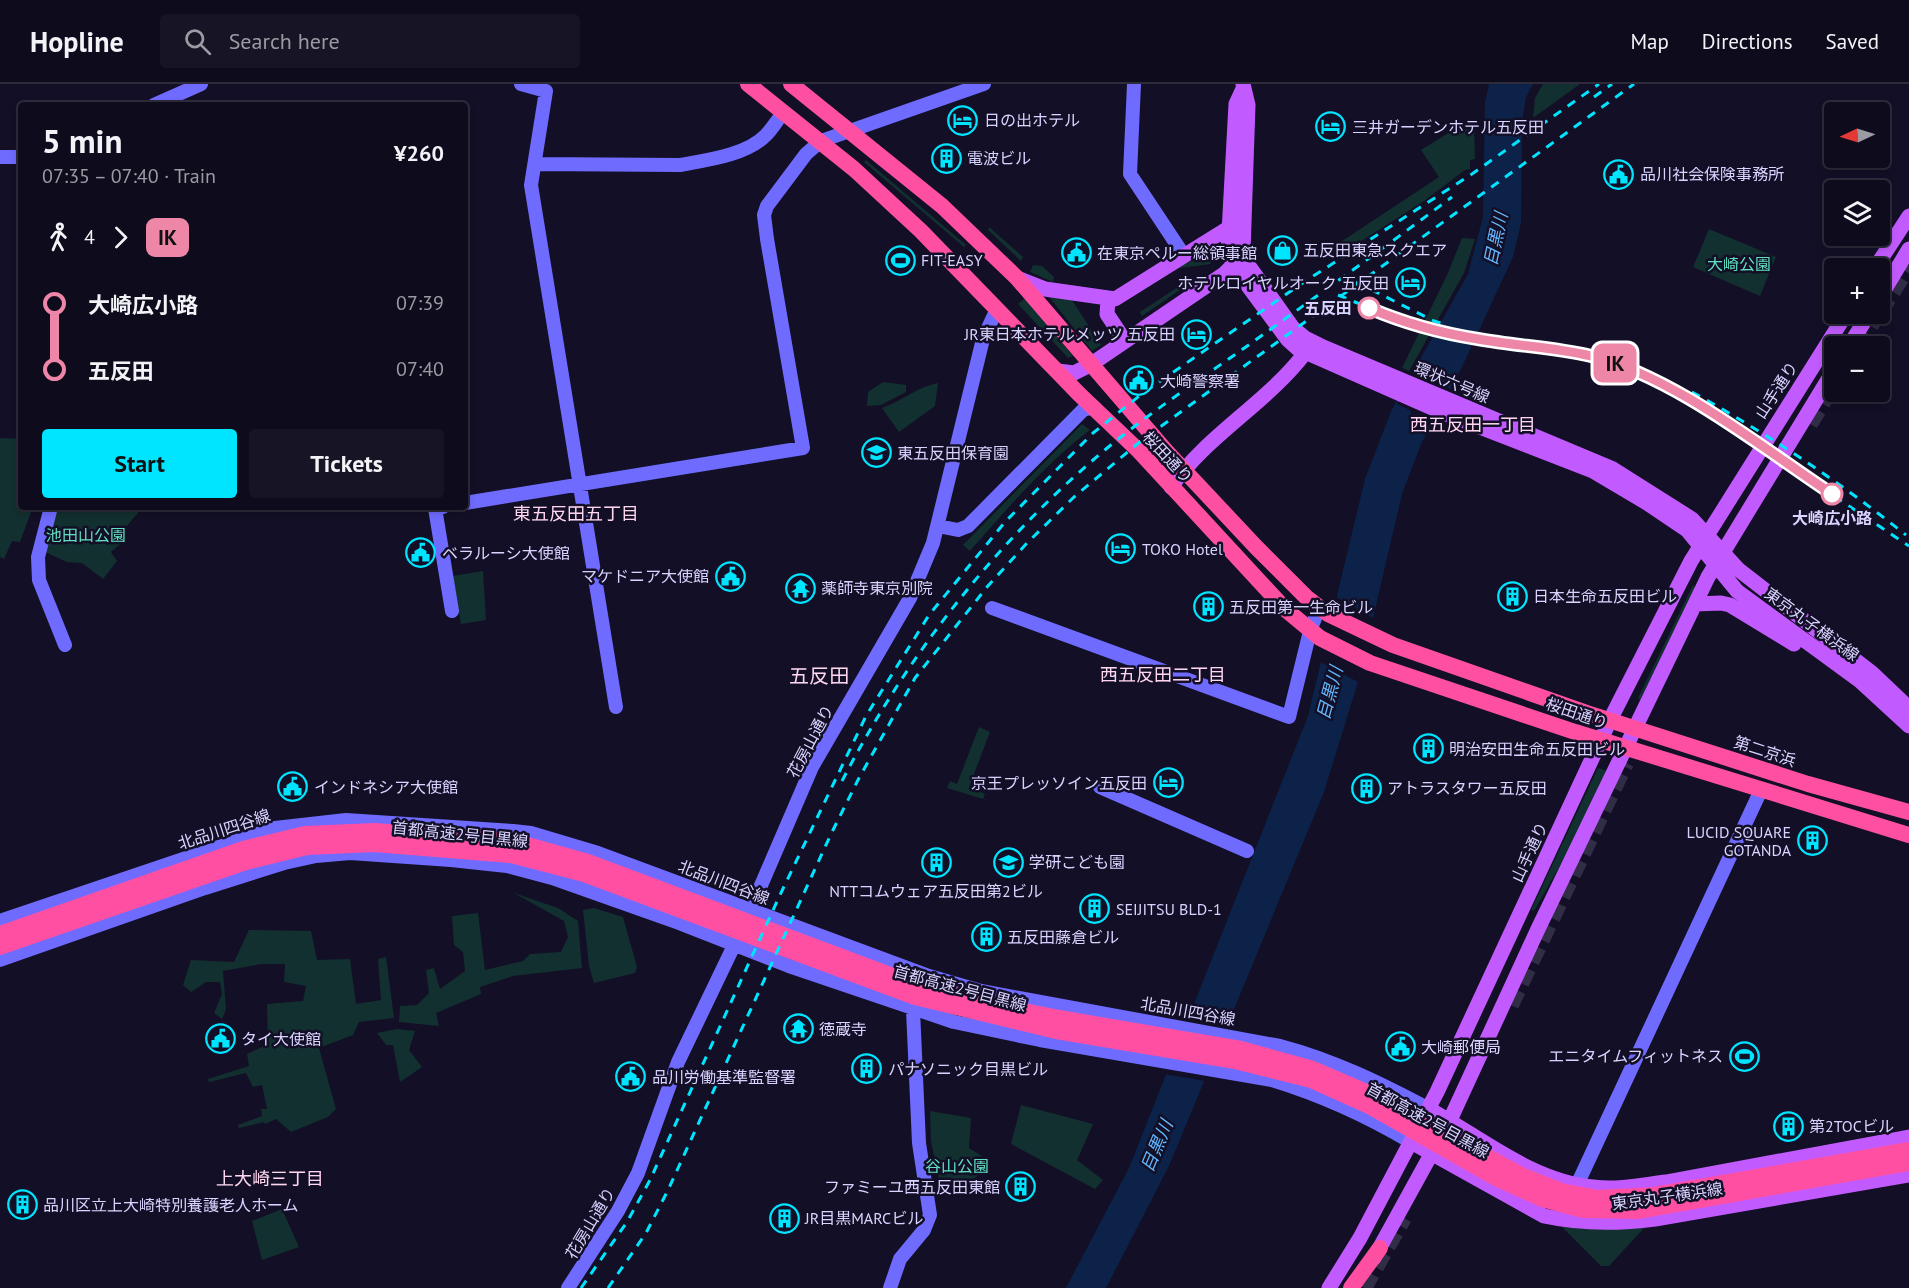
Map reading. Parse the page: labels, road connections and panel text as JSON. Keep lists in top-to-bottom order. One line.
{"streets":{"highway":["桜田通り","第二京浜","首都高速2号目黒線"],"main road":["環状六号線","山手通り","東京丸子横浜線"],"street":["花房山通り","北品川四谷線"]},"crossings":[["環状六号線","山手通り"],["環状六号線","東京丸子横浜線"],["山手通り","桜田通り"],["山手通り","東京丸子横浜線"],["山手通り","第二京浜"],["山手通り","北品川四谷線"],["桜田通り","花房山通り"],["桜田通り","第二京浜"],["東京丸子横浜線","北品川四谷線"],["東京丸子横浜線","首都高速2号目黒線"],["花房山通り","北品川四谷線"]],"districts":["西五反田一丁目","東五反田五丁目","西五反田二丁目","五反田","上大崎三丁目"],"water":["目黒川"],"parks":["大崎公園","池田山公園","谷山公園"],"places":{"hotel":["日の出ホテル","三井ガーデンホテル五反田","ホテルロイヤルオーク 五反田","JR東日本ホテルメッツ 五反田","TOKO Hotel","京王プレッソイン五反田"],"building":["電波ビル","日本生命五反田ビル","五反田第一生命ビル","明治安田生命五反田ビル","アトラスタワー五反田","LUCID SQUARE GOTANDA","NTTコムウェア五反田第2ビル","SEIJITSU BLD-1","五反田藤倉ビル","パナソニック目黒ビル","第2TOCビル","ファミーユ西五反田東館","品川区立上大崎特別養護老人ホーム","JR目黒MARCビル"],"public building":["品川社会保険事務所","在東京ペルー総領事館","大崎警察署","ベラルーシ大使館","マケドニア大使館","インドネシア大使館","タイ大使館","大崎郵便局","品川労働基準監督署"],"shop":["五反田東急スクエア"],"sports":["FIT-EASY","エニタイムフィットネス"],"other":["五反田","大崎広小路"],"school or university":["東五反田保育園","学研こども園"],"temple":["薬師寺東京別院","徳蔵寺"]},"north":"left","page":{"header":"Hopline","search":"Search here","nav":["Map","Directions","Saved"],"on_map":"IK","map_buttons":["+","−"],"heading":["5 min","07:35 – 07:40 · Train","¥260"],"legs":["4","IK"],"list":[{"name":"大崎広小路","value":"07:39"},{"name":"五反田","value":"07:40"}],"buttons":["Start","Tickets"]}}
